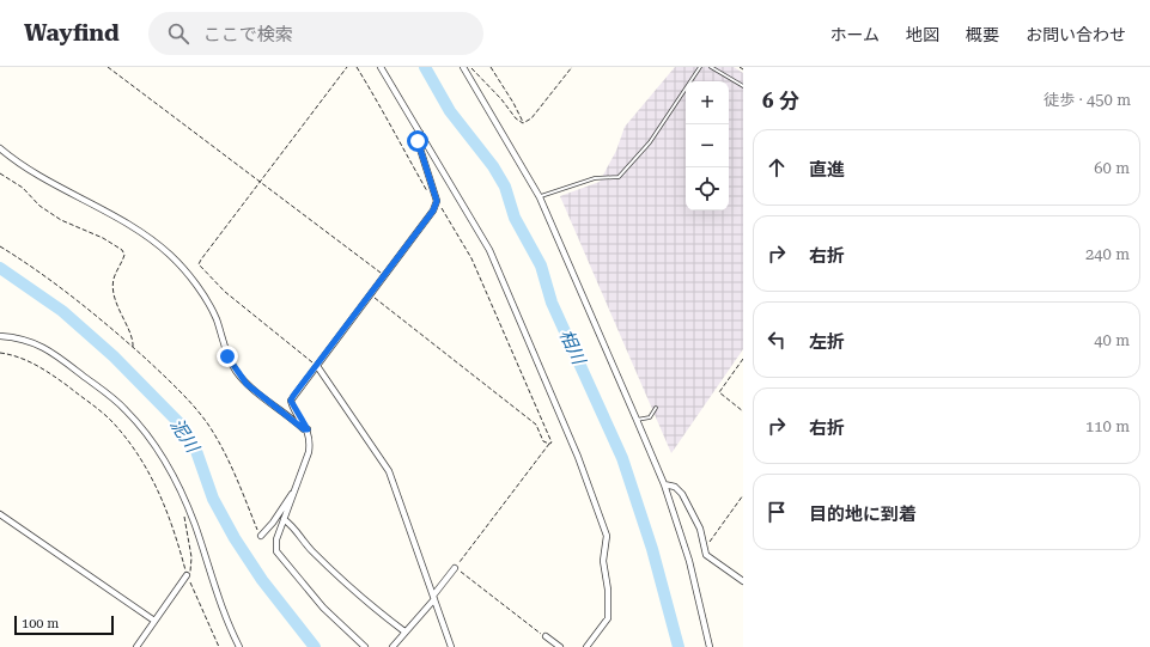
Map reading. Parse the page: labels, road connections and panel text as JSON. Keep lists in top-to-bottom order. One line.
{"water":["相川","泥川"],"scale_bar":"100 m","page":{"header":"Wayfind","search":"ここで検索","nav":["ホーム","地図","概要","お問い合わせ"],"heading":["6 分","徒歩 · 450 m"],"map_buttons":["+","−"],"list":[["直進","60 m"],["右折","240 m"],["左折","40 m"],["右折","110 m"],"目的地に到着"],"scale":"100 m"}}
